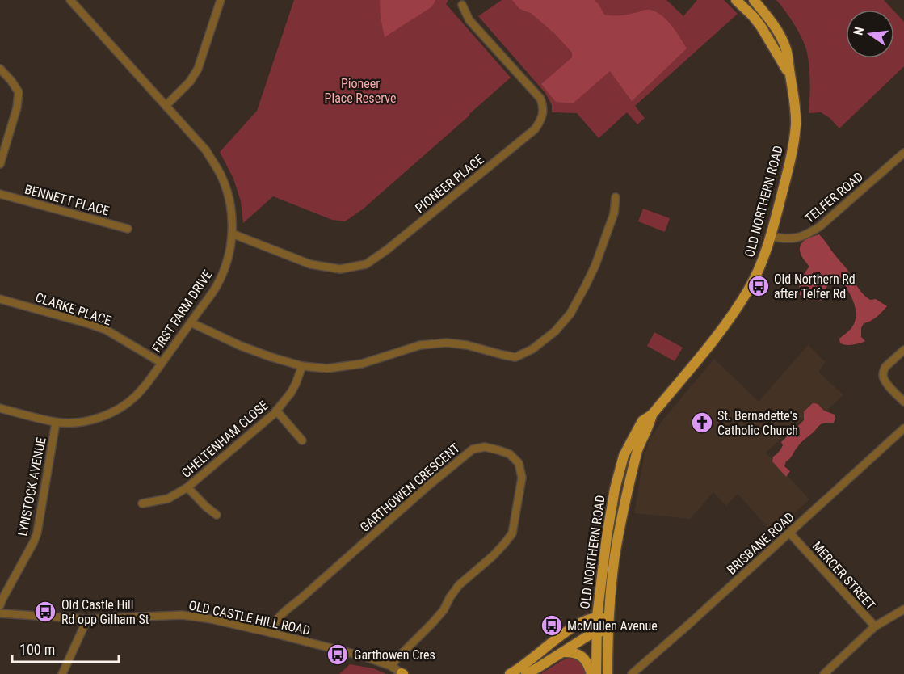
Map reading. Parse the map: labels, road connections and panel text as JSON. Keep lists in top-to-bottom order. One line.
{"streets":{"main road":["OLD NORTHERN ROAD"],"street":["PIONEER PLACE","TELFER ROAD","BENNETT PLACE","CLARKE PLACE","FIRST FARM DRIVE","CHELTENHAM CLOSE","LYNSTOCK AVENUE","GARTHOWEN CRESCENT","BRISBANE ROAD","MERCER STREET","OLD CASTLE HILL ROAD"]},"crossings":[["PIONEER PLACE","FIRST FARM DRIVE"],["TELFER ROAD","OLD NORTHERN ROAD"],["CLARKE PLACE","FIRST FARM DRIVE"],["FIRST FARM DRIVE","LYNSTOCK AVENUE"],["GARTHOWEN CRESCENT","OLD CASTLE HILL ROAD"],["BRISBANE ROAD","MERCER STREET"]],"parks":["Pioneer Place Reserve"],"places":{"bus stop":["Old Northern Rd after Telfer Rd","Old Castle Hill Rd opp Gilham St","McMullen Avenue","Garthowen Cres"],"church":["St. Bernadette's Catholic Church"]},"scale_bar":"100 m","north":"left"}
